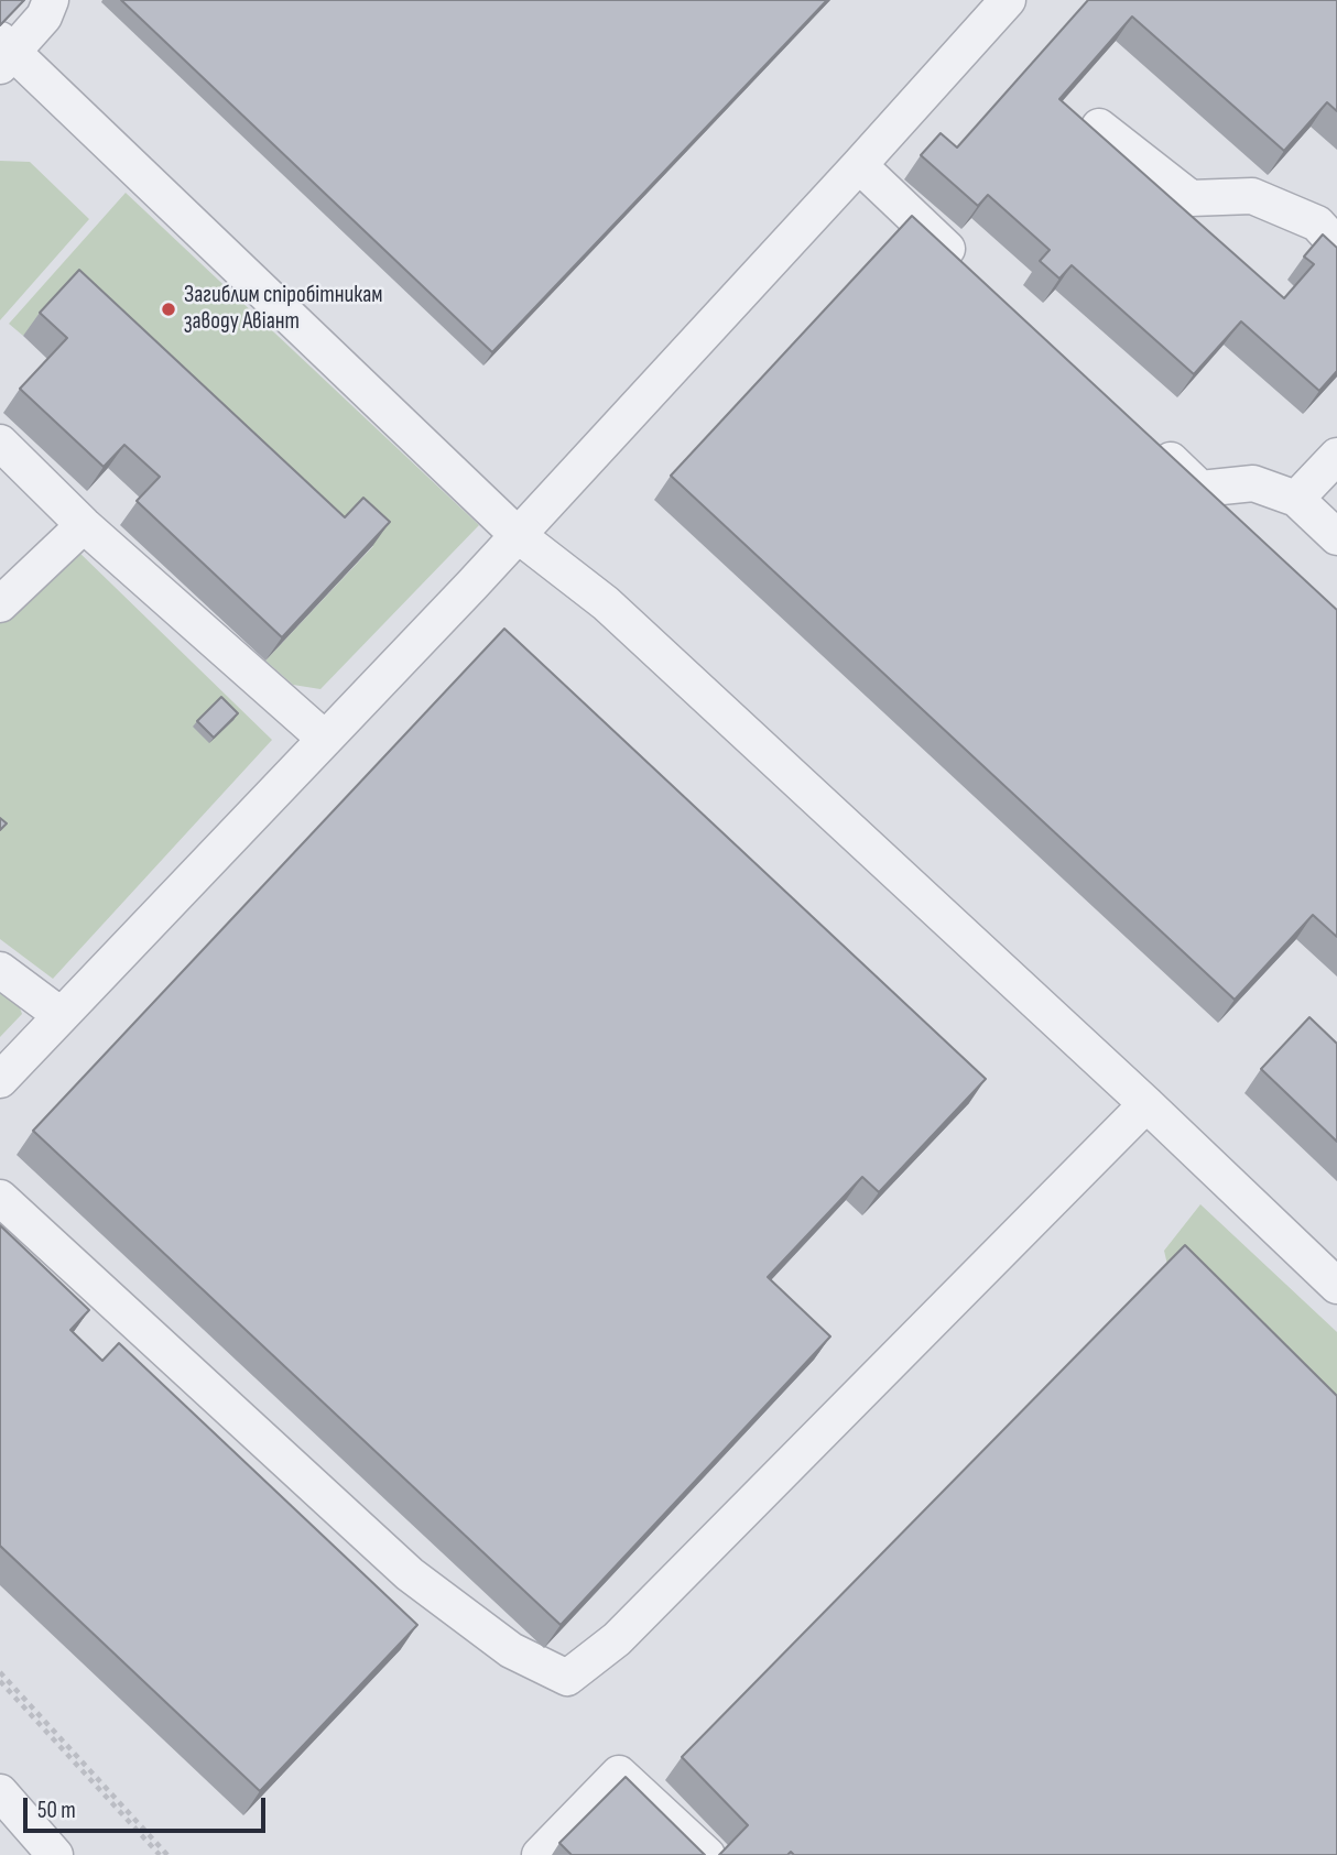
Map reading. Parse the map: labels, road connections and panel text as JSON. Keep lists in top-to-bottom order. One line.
{"places":["Загиблим спіробітникам заводу Авіант"],"scale_bar":"50 m"}
